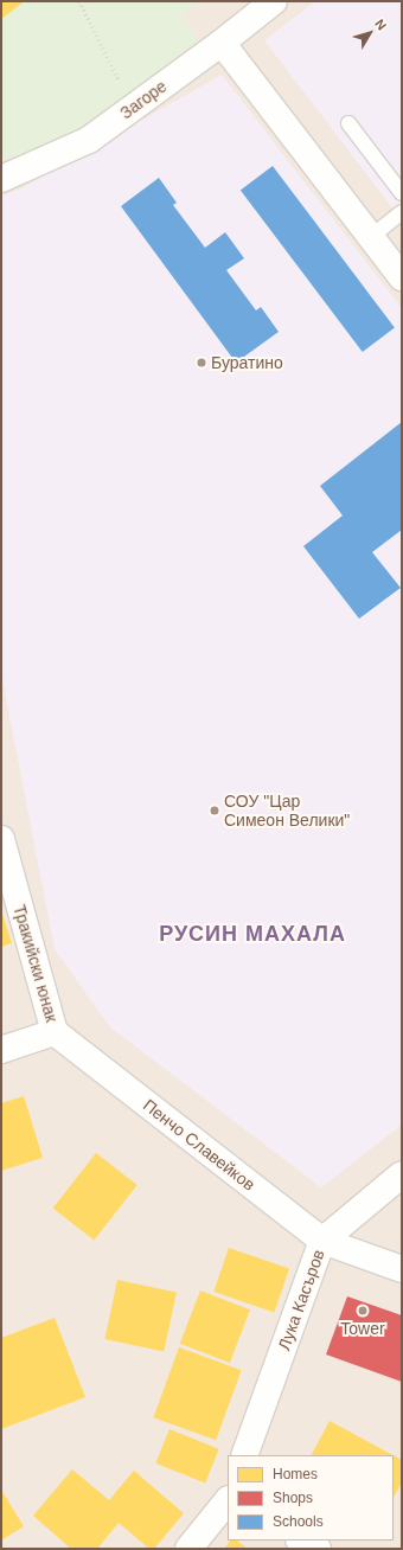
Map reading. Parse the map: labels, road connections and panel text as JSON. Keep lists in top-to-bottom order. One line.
{"streets":{"street":["Загоре","Тракийски юнак","Пенчо Славейков","Лука Касъров"]},"crossings":[["Тракийски юнак","Пенчо Славейков"],["Пенчо Славейков","Лука Касъров"]],"districts":["РУСИН МАХАЛА"],"places":["Буратино","СОУ \"Цар Симеон Велики\"","Tower"],"legend":["Homes","Shops","Schools"],"north":"top right"}
